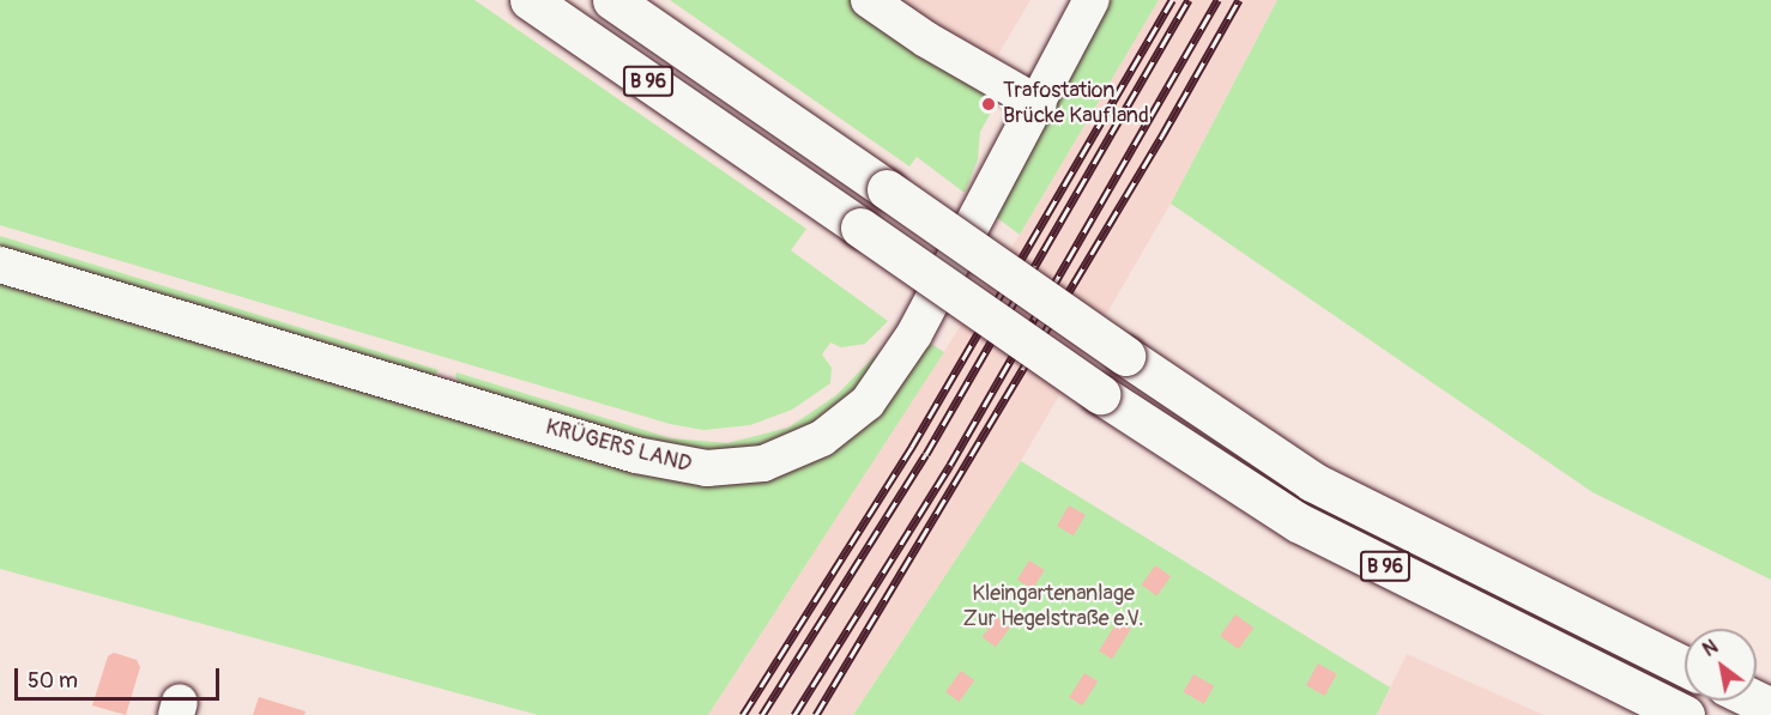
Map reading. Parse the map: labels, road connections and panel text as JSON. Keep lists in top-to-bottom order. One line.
{"streets":{"highway":["B 96"],"street":["KRÜGERS LAND"]},"parks":["Kleingartenanlage Zur Hegelstraße e.V."],"places":["Trafostation Brücke Kaufland"],"scale_bar":"50 m","north":"top left"}
